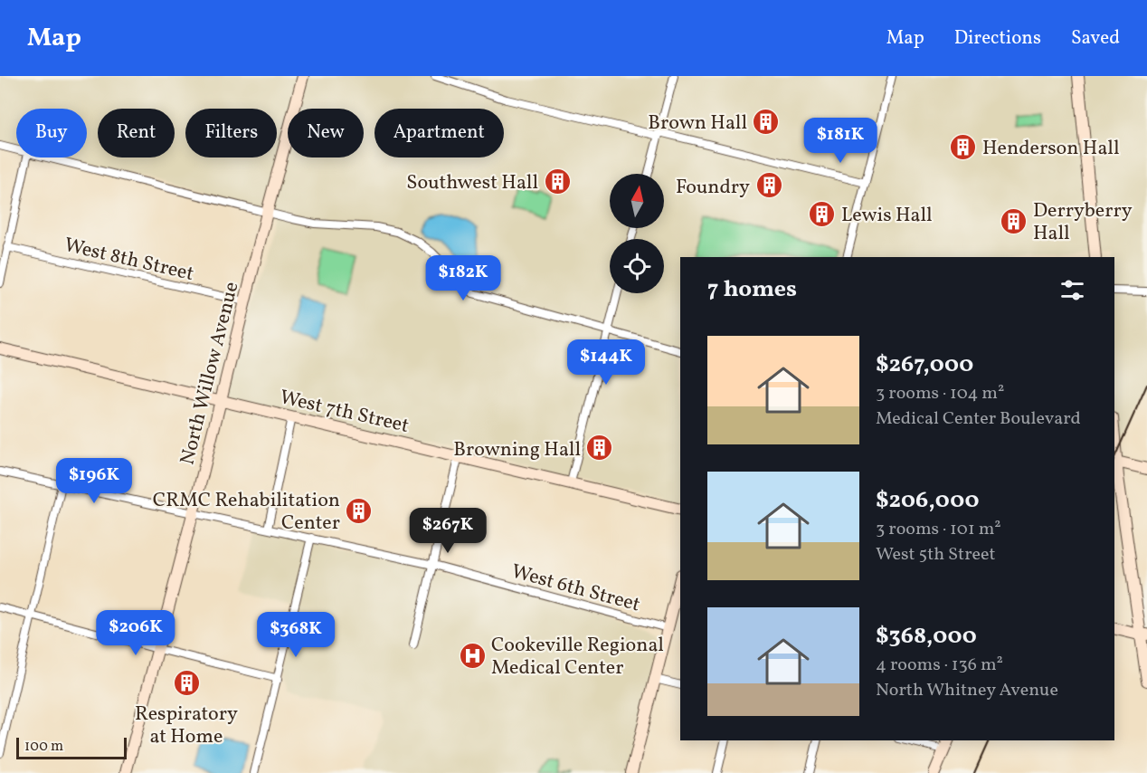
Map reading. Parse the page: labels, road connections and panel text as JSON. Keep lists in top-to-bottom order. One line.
{"streets":{"street":["West 8th Street","North Willow Avenue","West 7th Street","West 6th Street"]},"crossings":[["West 8th Street","North Willow Avenue"],["North Willow Avenue","West 7th Street"],["North Willow Avenue","West 6th Street"]],"places":{"building":["Brown Hall","Henderson Hall","Southwest Hall","Foundry","Lewis Hall","Derryberry Hall","Browning Hall","CRMC Rehabilitation Center","Respiratory at Home"],"hospital":["Cookeville Regional Medical Center"]},"scale_bar":"100 m","north":"top","page":{"header":"Map","nav":["Map","Directions","Saved"],"chip":["Buy","Rent","Filters","New","Apartment"],"price":["$181K","$182K","$144K","$196K","$267K","$206K","$368K"],"heading":"7 homes","list":[{"name":"$267,000","note":"3 rooms · 104 m² · Medical Center Boulevard"},{"name":"$206,000","note":"3 rooms · 101 m² · West 5th Street"},{"name":"$368,000","note":"4 rooms · 136 m² · North Whitney Avenue"}],"scale":"100 m"}}
